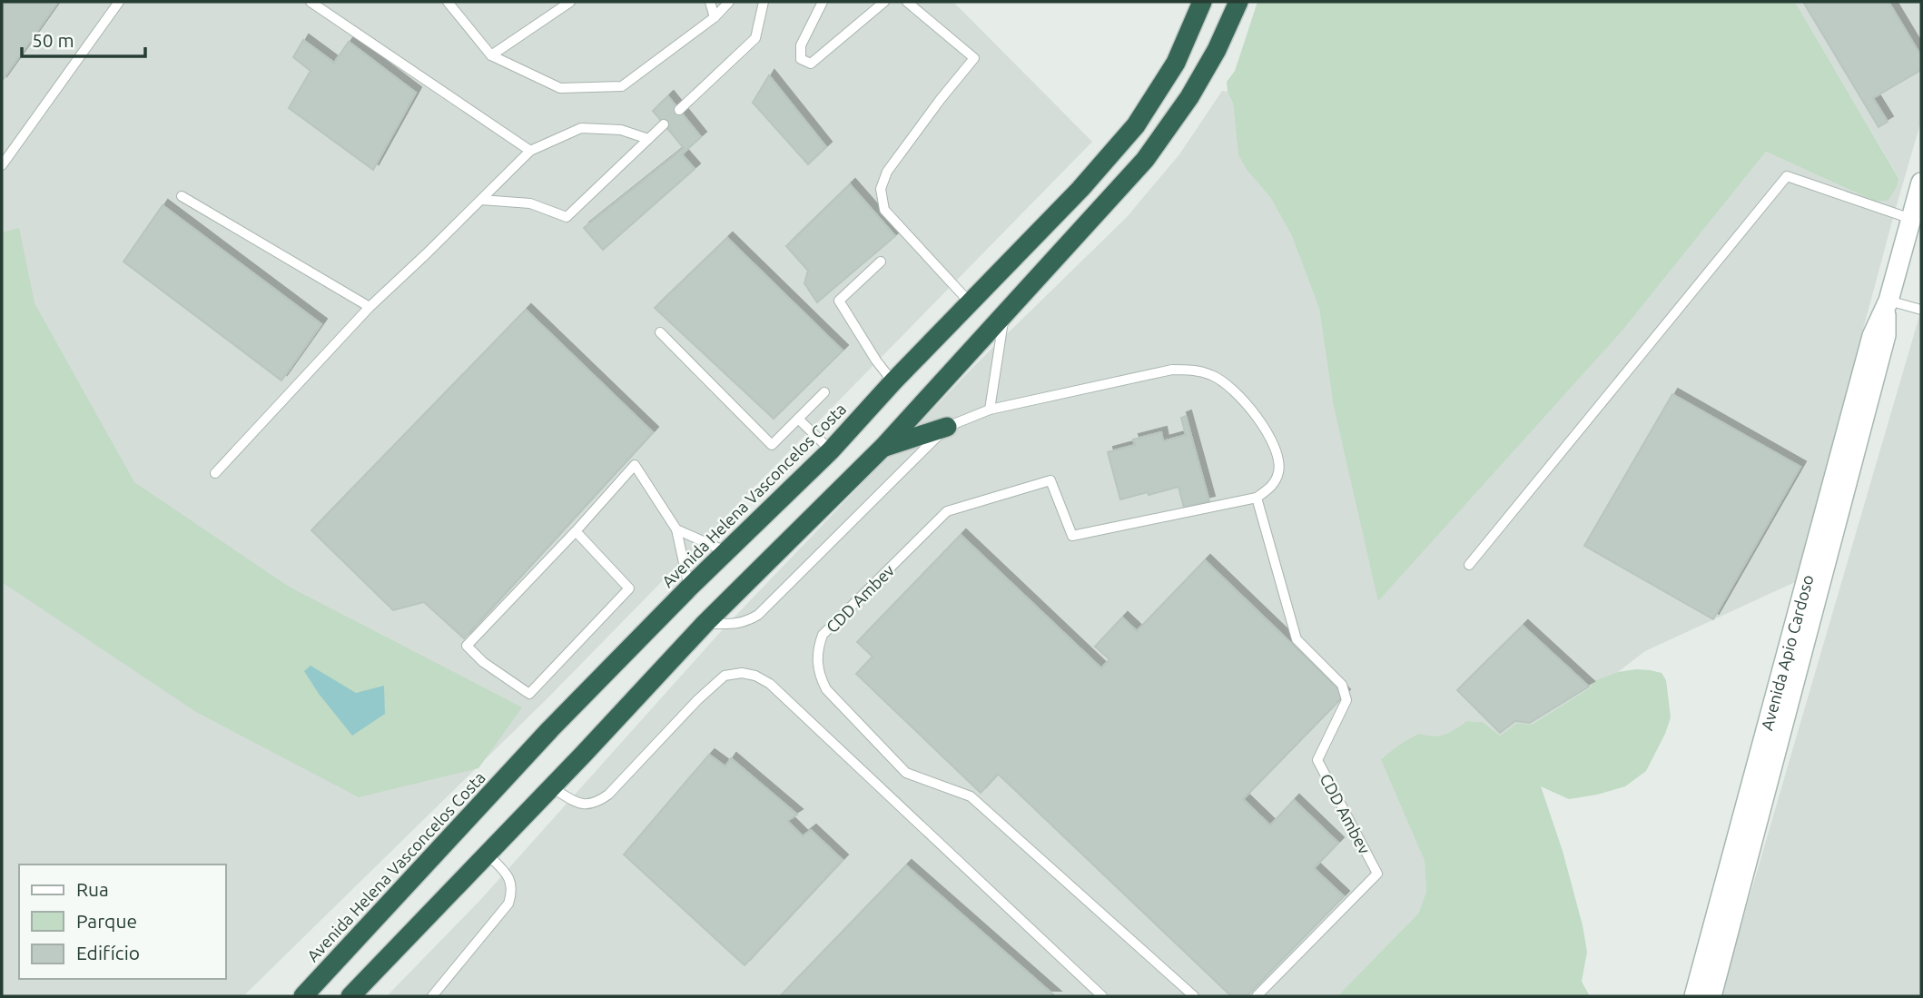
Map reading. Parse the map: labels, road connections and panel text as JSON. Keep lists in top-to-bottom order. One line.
{"streets":{"highway":["Avenida Helena Vasconcelos Costa"],"street":["Avenida Apio Cardoso"],"lane":["CDD Ambev"]},"legend":["Rua","Parque","Edifício"],"scale_bar":"50 m"}
